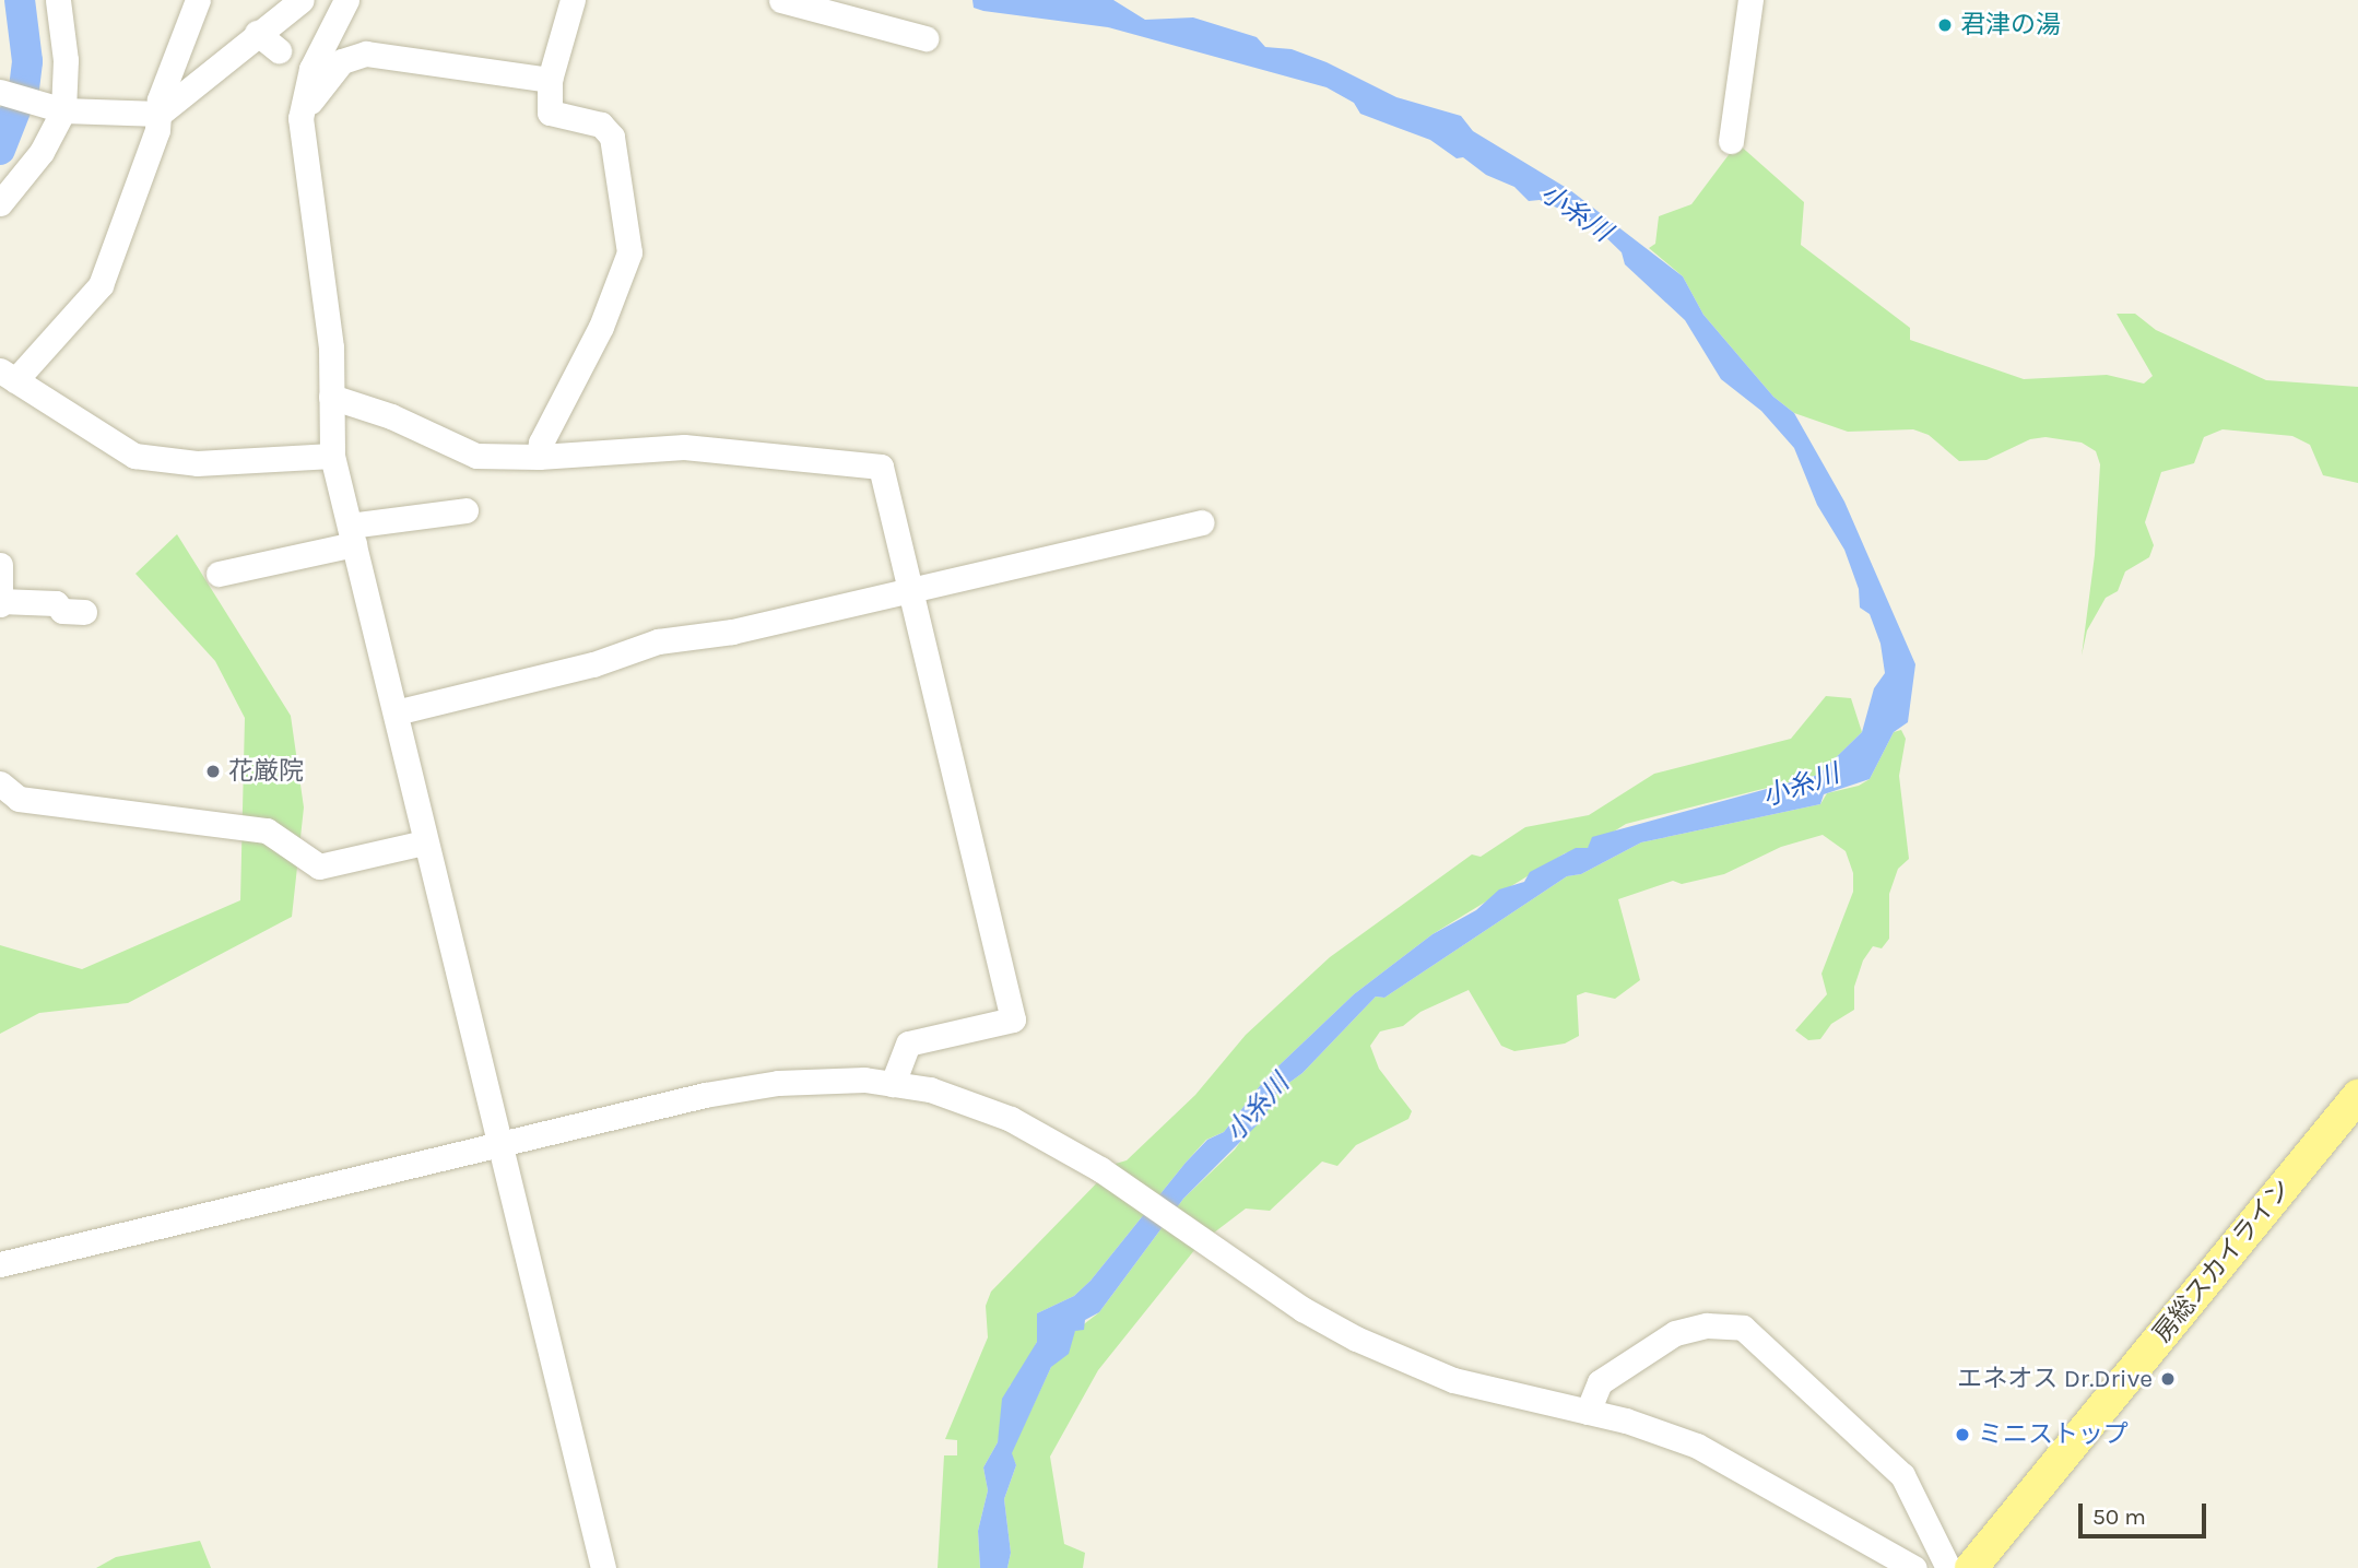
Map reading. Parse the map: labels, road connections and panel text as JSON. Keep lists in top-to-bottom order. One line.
{"streets":{"main road":["房総スカイライン"]},"water":["小糸川"],"places":["君津の湯","花厳院","エネオス Dr.Drive","ミニストップ"],"scale_bar":"50 m"}
